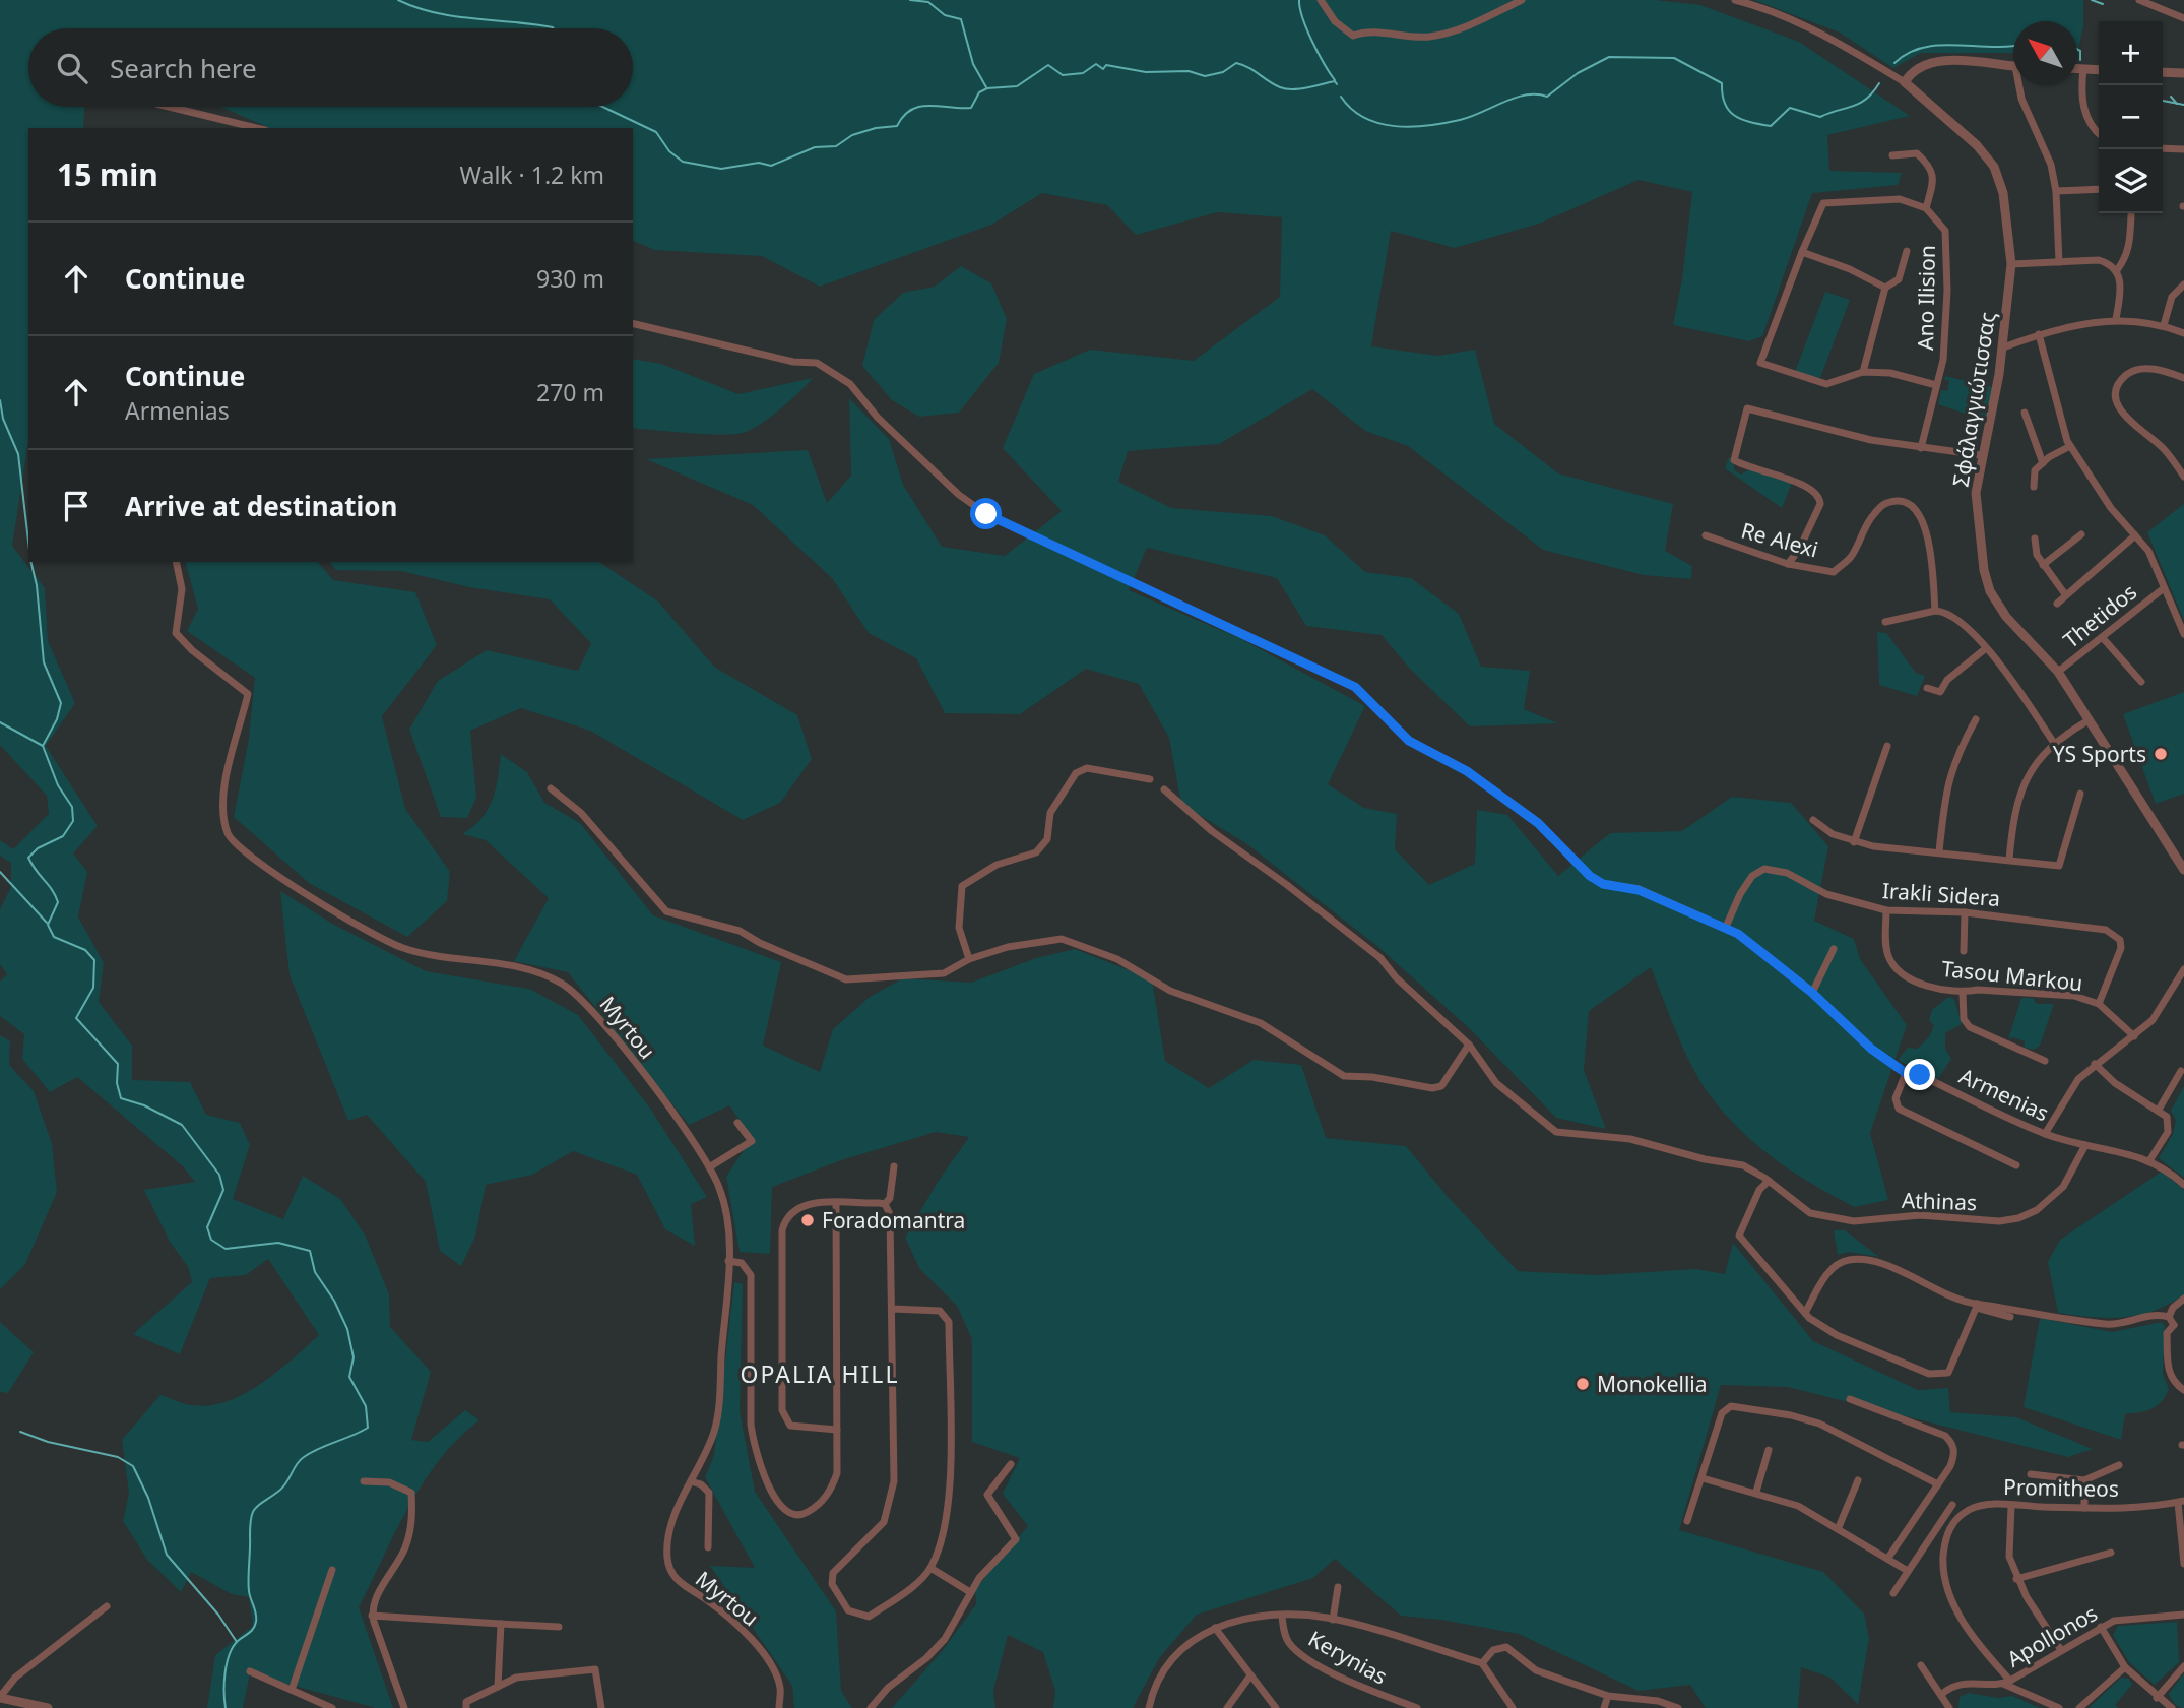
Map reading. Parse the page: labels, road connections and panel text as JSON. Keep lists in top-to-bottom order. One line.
{"streets":{"street":["Ano Ilision","Σφάλαγγιώτισσας","Re Alexi","Thetidos","Irakli Sidera","Tasou Markou","Myrtou","Armenias","Athinas","Promitheos","Apollonos","Kerynias"]},"crossings":[["Σφάλαγγιώτισσας","Thetidos"],["Irakli Sidera","Tasou Markou"],["Irakli Sidera","Armenias"],["Armenias","Athinas"]],"districts":["OPALIA HILL"],"places":["YS Sports","Foradomantra","Monokellia"],"north":"top left","page":{"map_buttons":["+","−"],"search":"Search here","heading":["15 min","Walk · 1.2 km"],"list":[["Continue","930 m"],["Continue","Armenias","270 m"],"Arrive at destination"]}}
